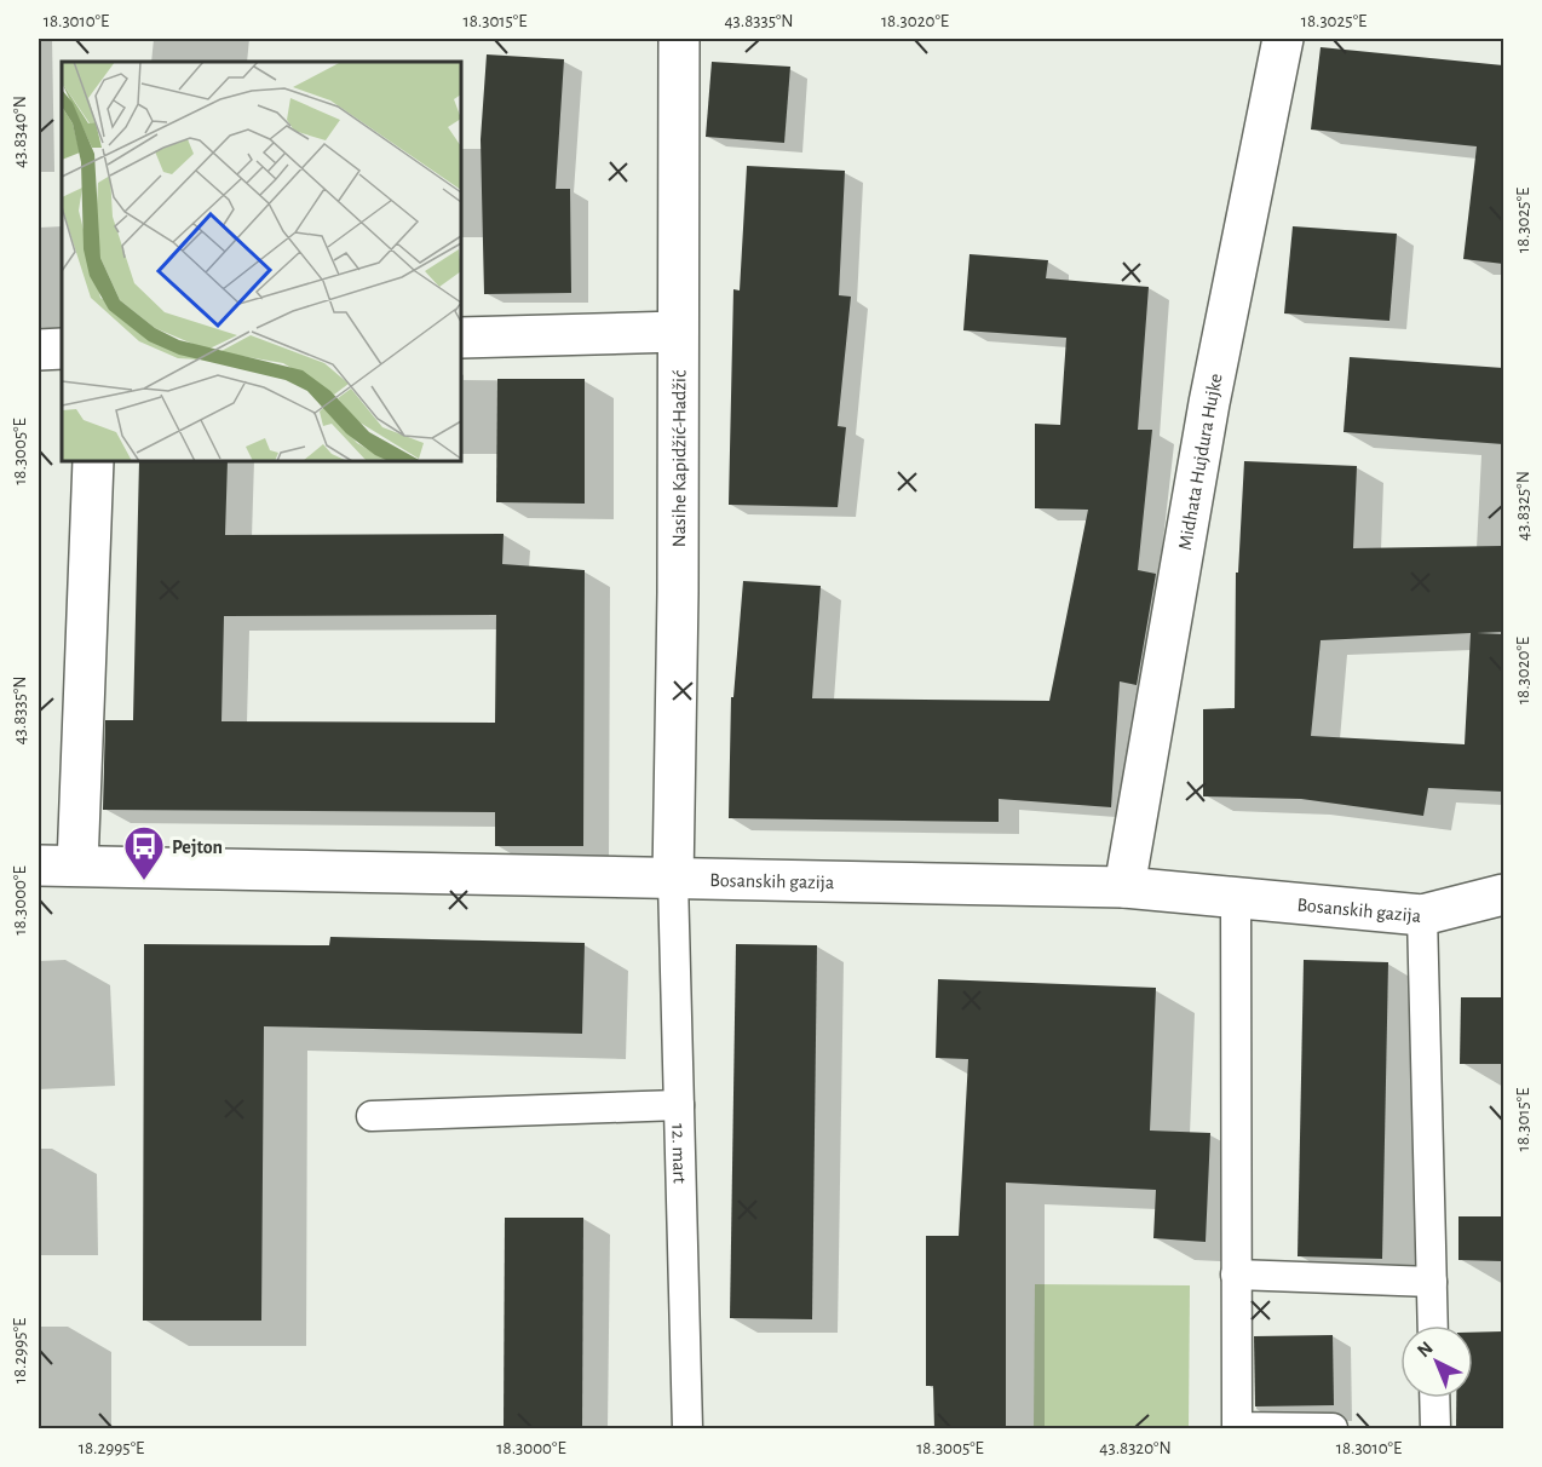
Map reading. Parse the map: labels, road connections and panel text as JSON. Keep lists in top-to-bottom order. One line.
{"streets":{"street":["Nasihe Kapidžić-Hadžić","Midhata Hujdura Hujke","Bosanskih gazija"],"lane":["12. mart"]},"crossings":[["Nasihe Kapidžić-Hadžić","Bosanskih gazija"],["Nasihe Kapidžić-Hadžić","12. mart"],["Midhata Hujdura Hujke","Bosanskih gazija"],["Bosanskih gazija","12. mart"]],"places":{"bus stop":["Pejton"]},"north":"top left","coordinates":["18.3010°E","18.3015°E","43.8335°N","18.3020°E","18.3025°E","43.8340°N","18.3005°E","43.8325°N","18.3000°E","18.2995°E","43.8320°N"]}
